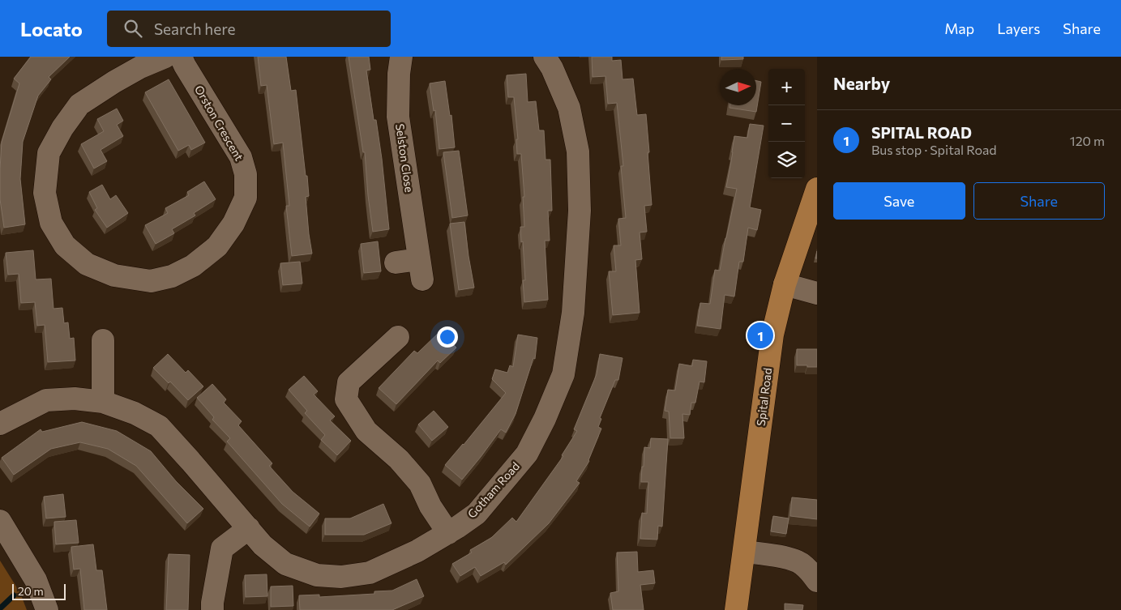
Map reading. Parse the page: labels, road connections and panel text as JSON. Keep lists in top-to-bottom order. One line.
{"streets":{"main road":["Spital Road"],"street":["Orston Crescent","Selston Close","Gotham Road"]},"scale_bar":"20 m","north":"right","page":{"header":"Locato","search":"Search here","nav":["Map","Layers","Share"],"heading":"Nearby","map_buttons":["+","−"],"list":[{"mark":"1","name":"SPITAL ROAD","note":"Bus stop · Spital Road","value":"120 m"}],"buttons":["Save","Share"],"pins":"1","scale":"20 m"}}
